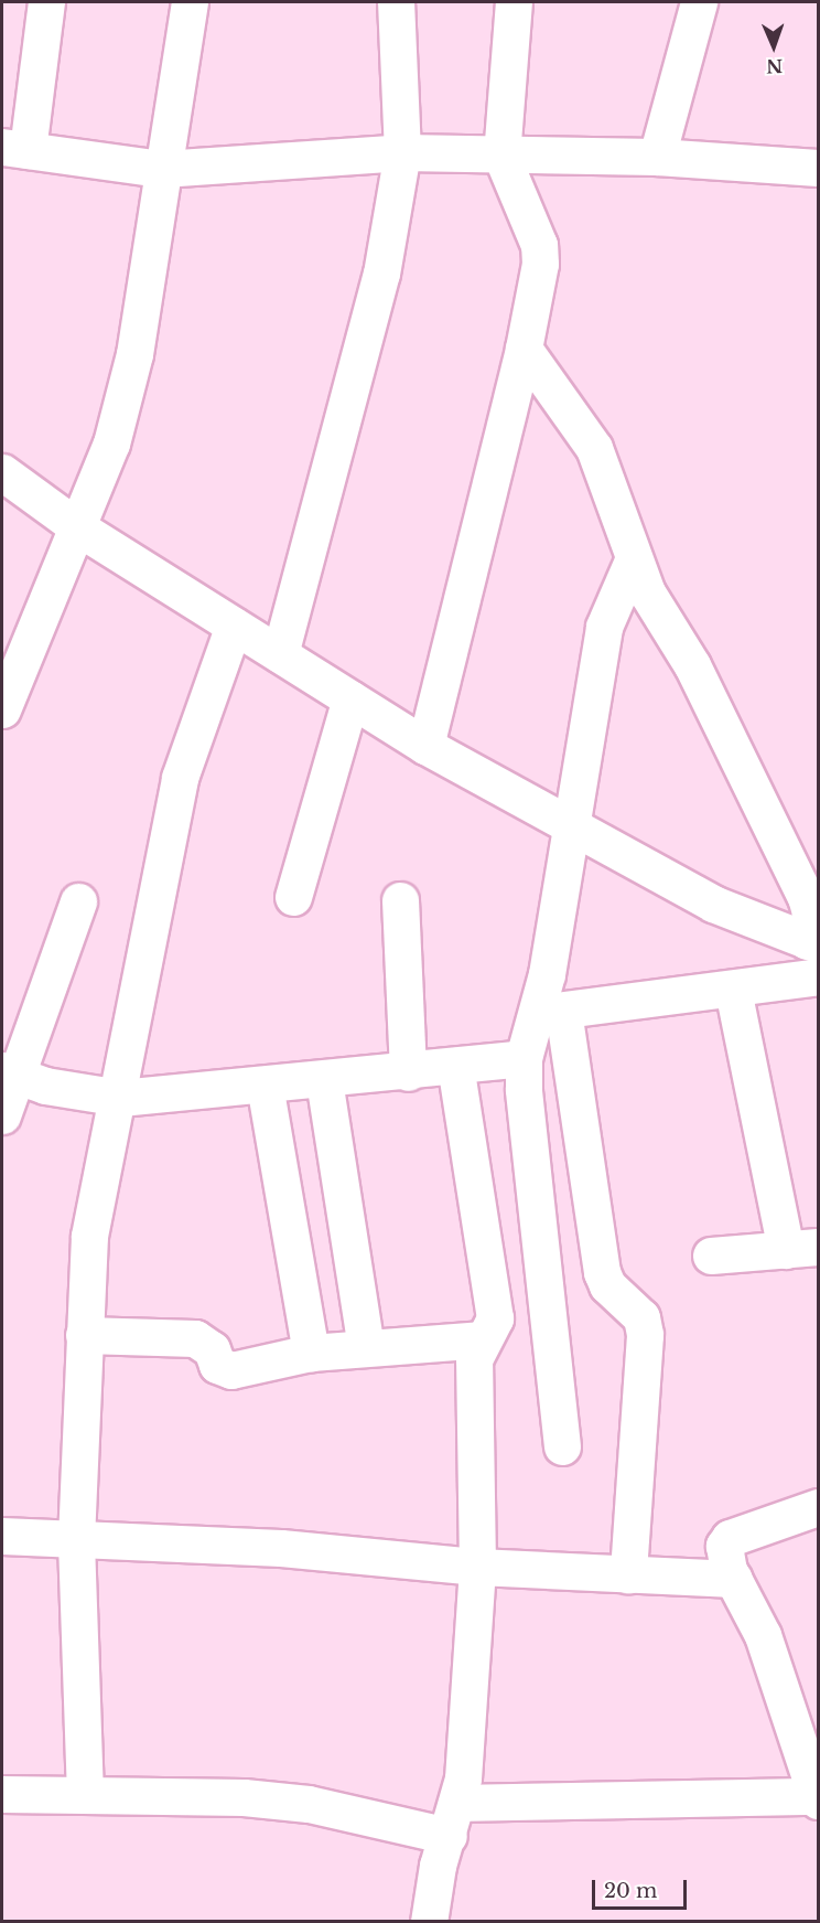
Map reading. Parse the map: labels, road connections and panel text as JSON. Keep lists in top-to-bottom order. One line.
{"scale_bar":"20 m","north":"bottom"}
